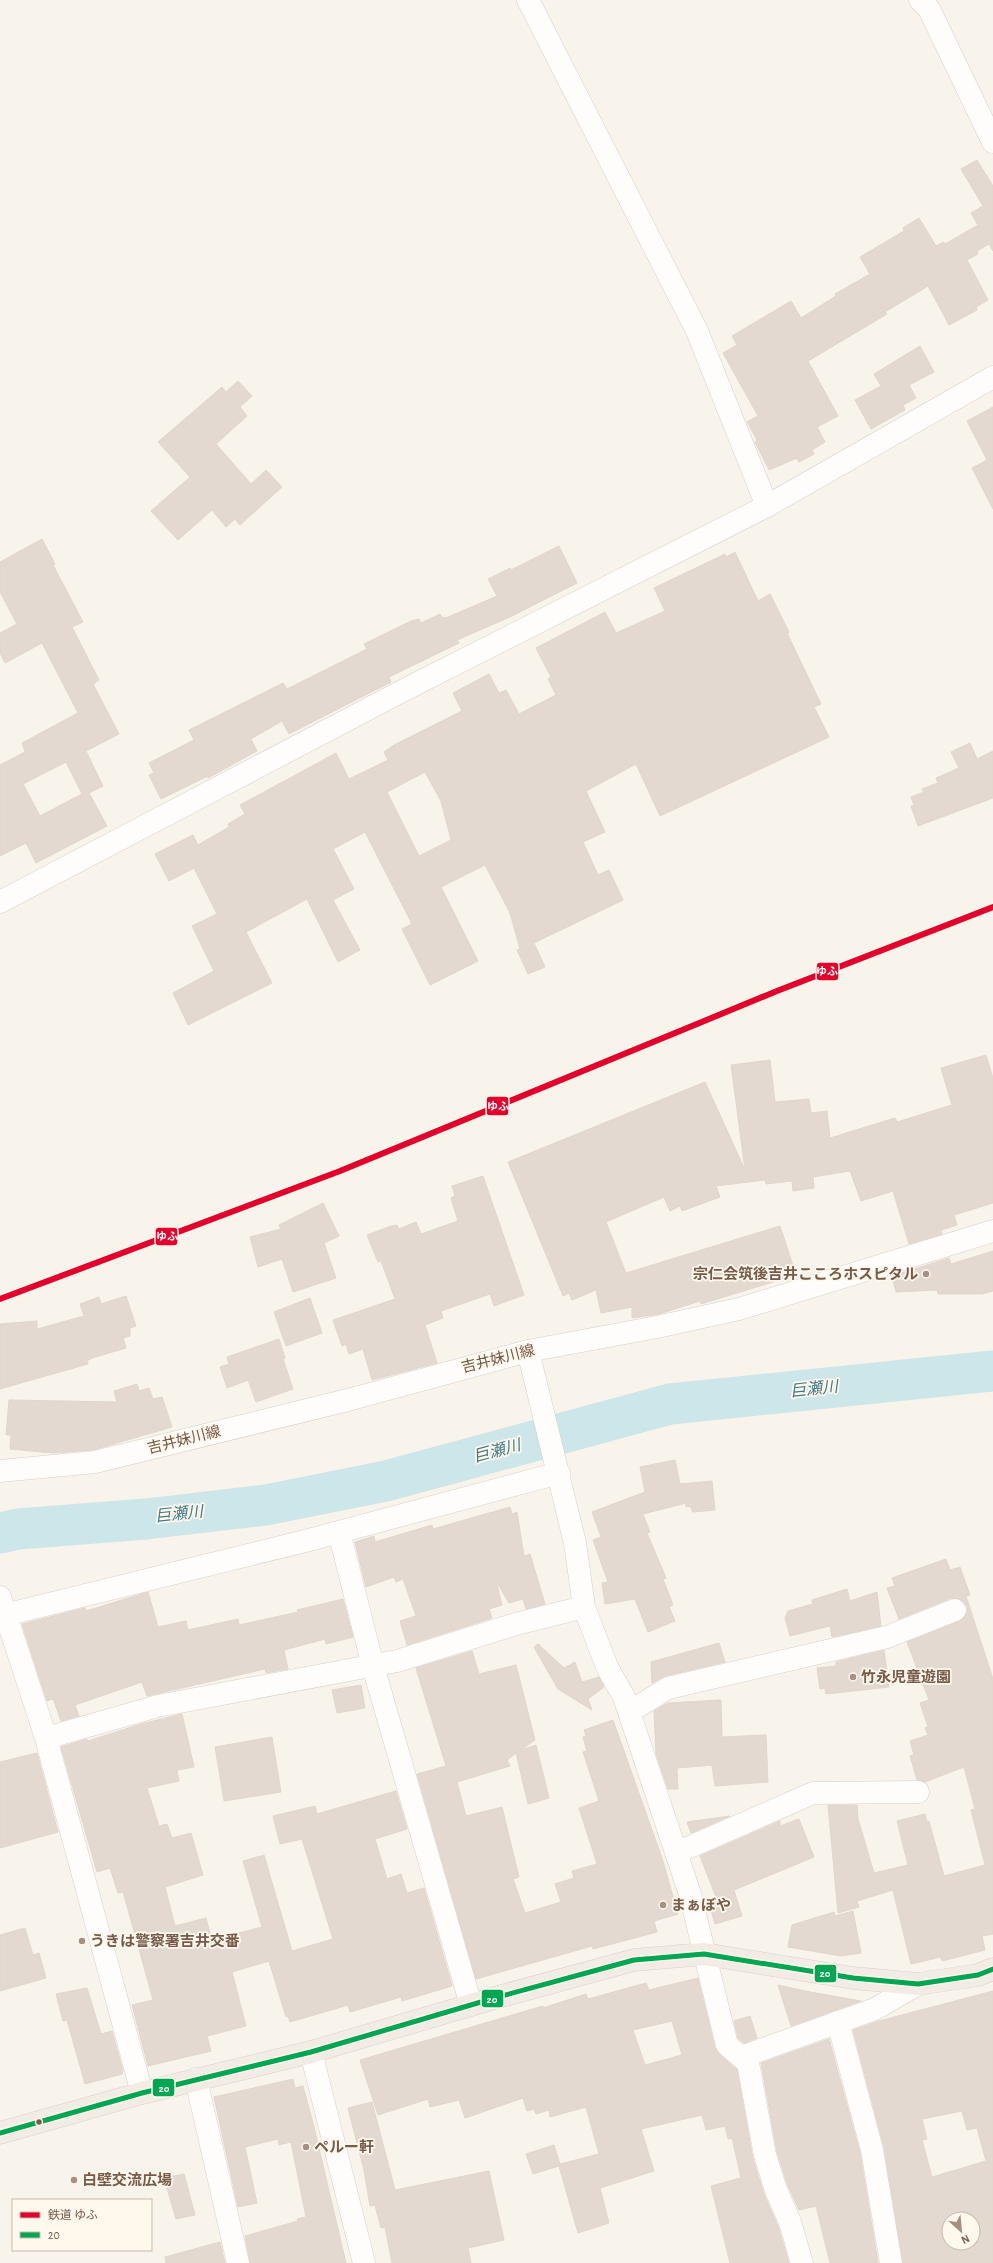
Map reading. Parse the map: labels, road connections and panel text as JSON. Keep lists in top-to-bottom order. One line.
{"streets":{"street":["吉井妹川線"]},"water":["巨瀬川"],"places":["宗仁会筑後吉井こころホスピタル","竹永児童遊園","まぁぼや","うきは警察署吉井交番","ペルー軒","白壁交流広場"],"lines":["rail line ゆふ","transit line 20"],"legend":["鉄道 ゆふ","20"],"north":"bottom right"}
